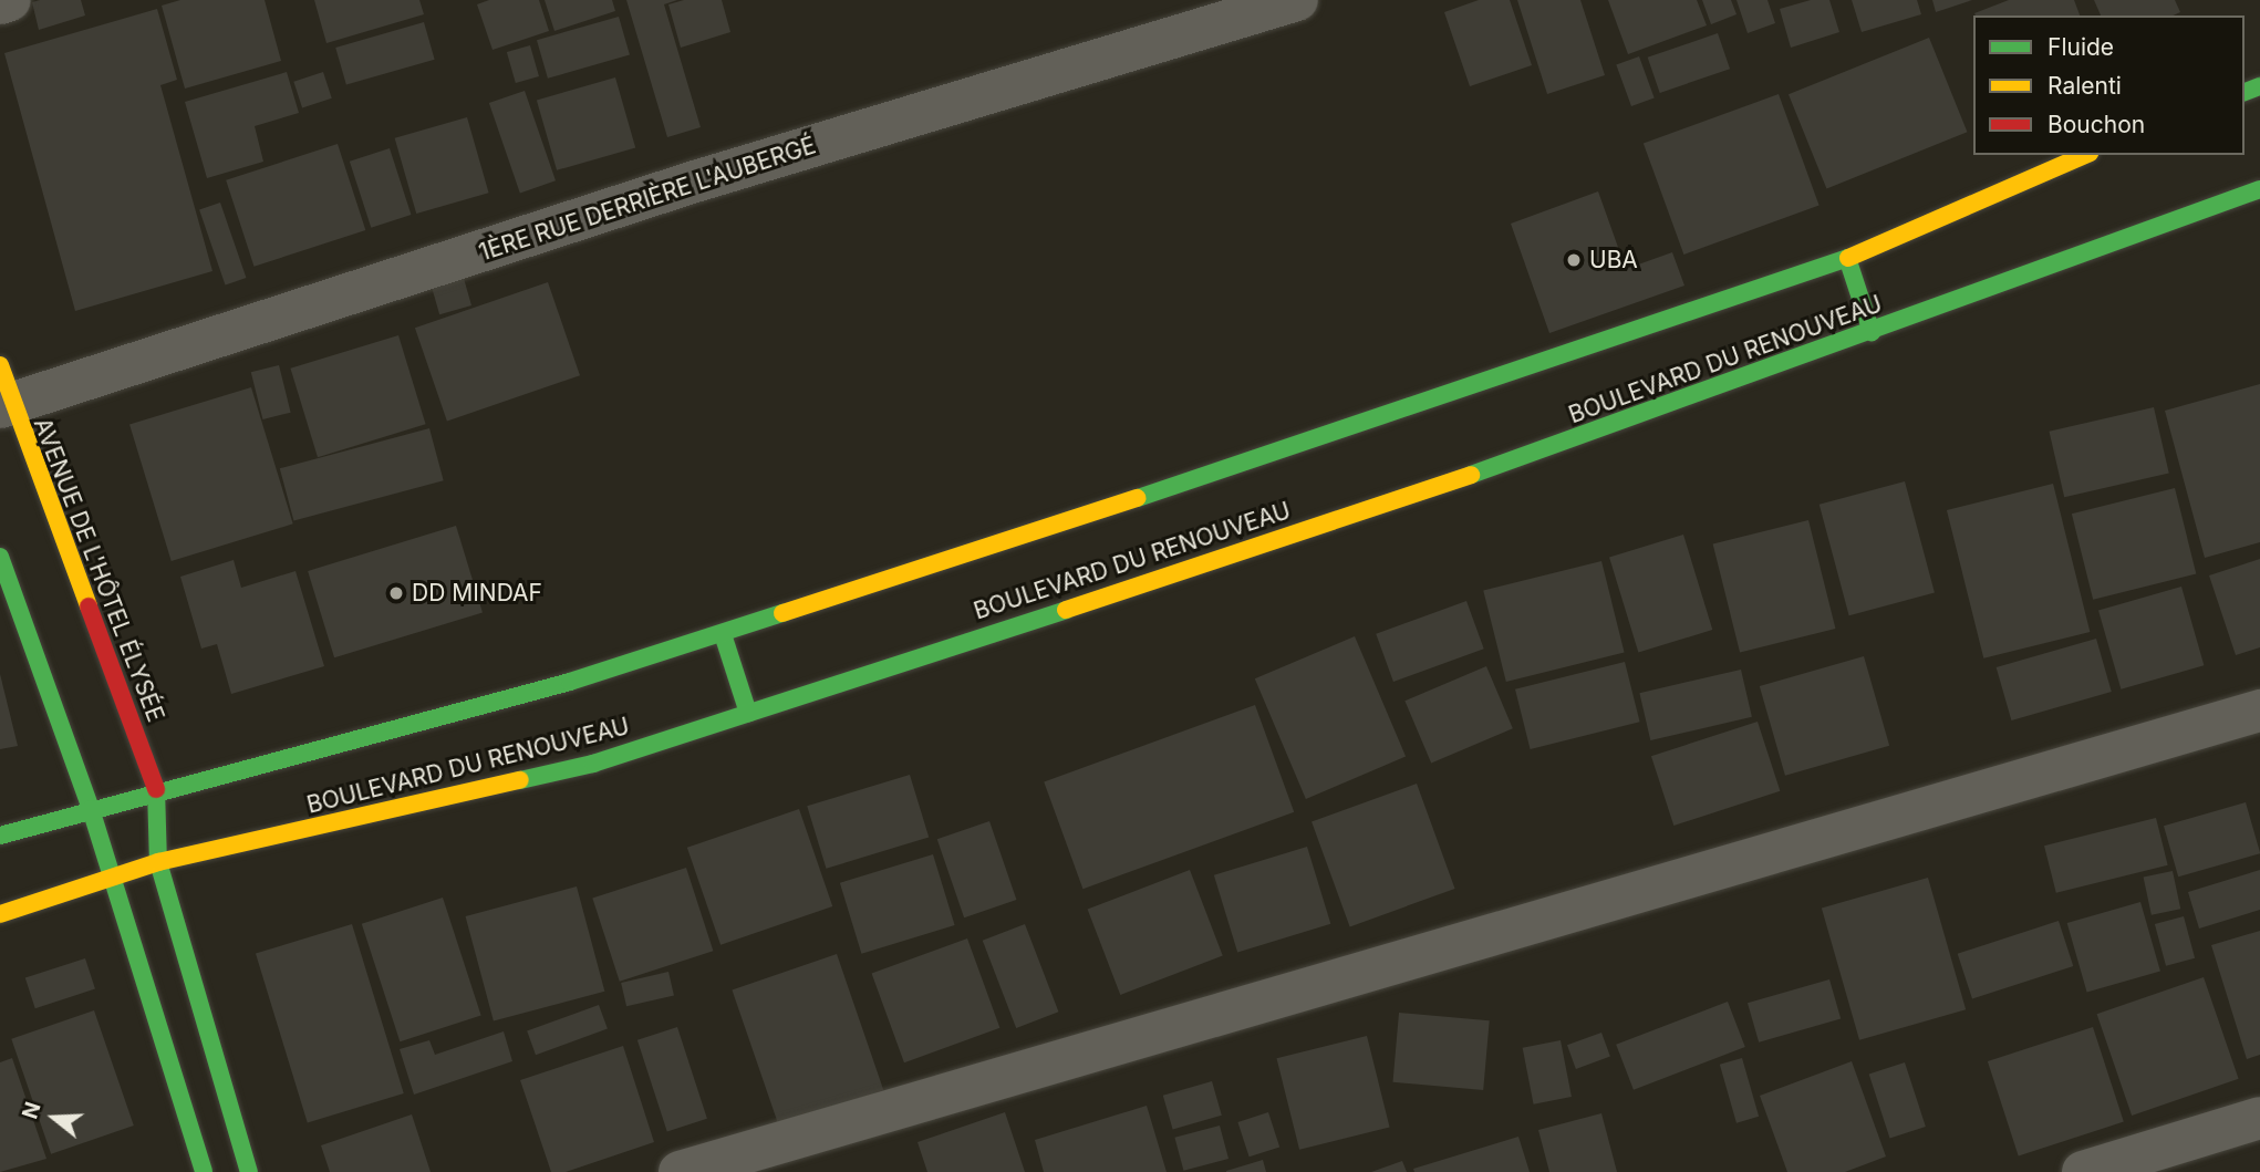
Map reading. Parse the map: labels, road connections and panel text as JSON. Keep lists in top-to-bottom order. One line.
{"streets":{"main road":["BOULEVARD DU RENOUVEAU","AVENUE DE L'HÔTEL ÉLYSÉE"],"street":["1ÈRE RUE DERRIÈRE L'AUBERGÉ"]},"crossings":[["1ÈRE RUE DERRIÈRE L'AUBERGÉ","AVENUE DE L'HÔTEL ÉLYSÉE"],["BOULEVARD DU RENOUVEAU","AVENUE DE L'HÔTEL ÉLYSÉE"]],"places":["UBA","DD MINDAF"],"legend":["Fluide","Ralenti","Bouchon"],"north":"left"}
